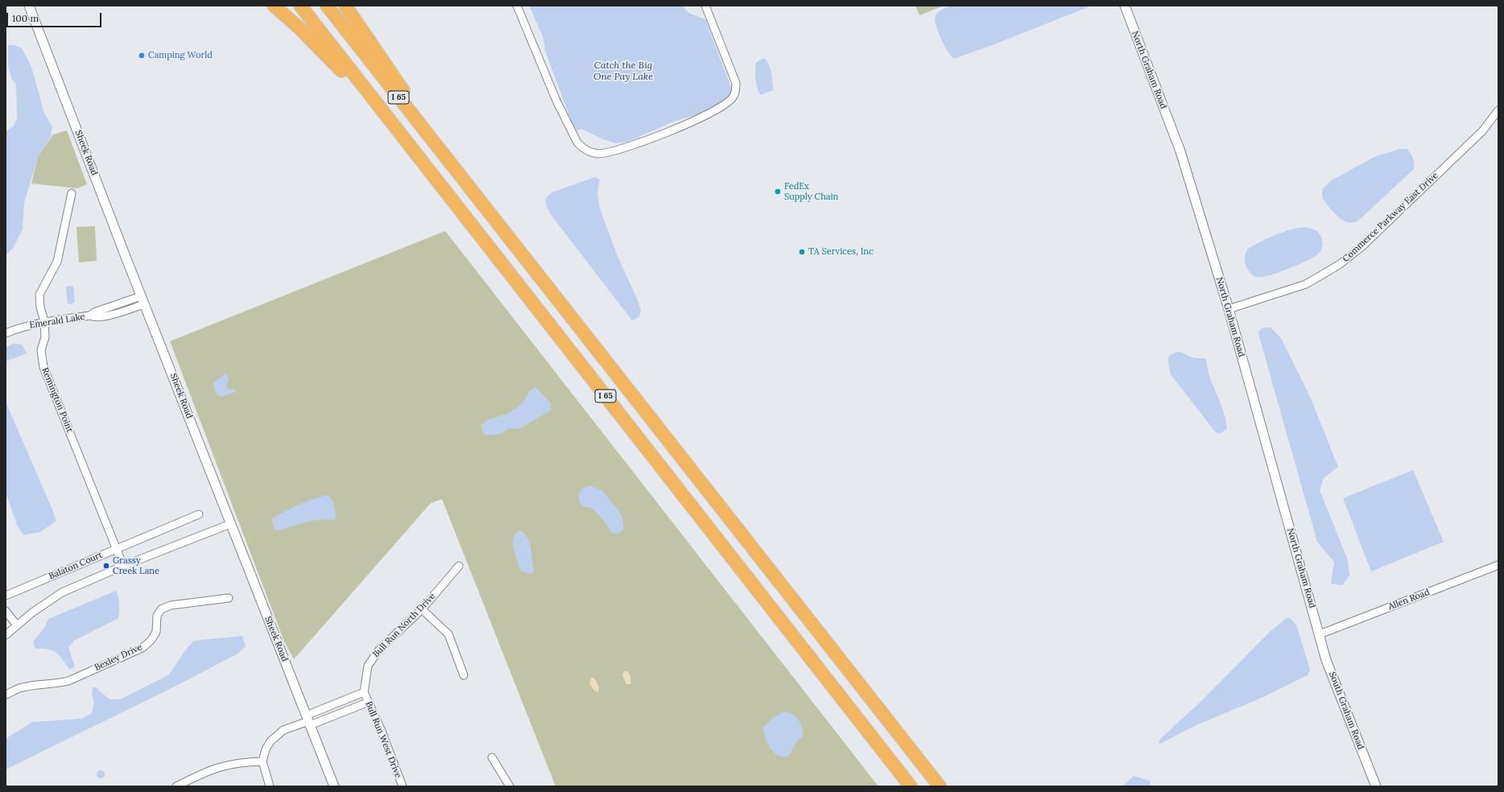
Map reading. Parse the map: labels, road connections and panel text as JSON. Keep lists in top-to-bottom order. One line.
{"streets":{"highway":["I 65"],"street":["North Graham Road","Sheek Road","Commerce Parkway East Drive","Emerald Lake","Remington Point","Balaton Court","Allen Road","Bull Run North Drive","Bexley Drive","South Graham Road","Bull Run West Drive"]},"crossings":[["North Graham Road","Commerce Parkway East Drive"],["North Graham Road","Allen Road"],["North Graham Road","South Graham Road"],["Sheek Road","Emerald Lake"],["Emerald Lake","Remington Point"],["Remington Point","Balaton Court"],["Allen Road","South Graham Road"],["Bull Run North Drive","Bull Run West Drive"]],"water":["Catch the Big One Pay Lake"],"places":["Camping World","FedEx Supply Chain","TA Services, Inc","Grassy Creek Lane"],"scale_bar":"100 m"}
